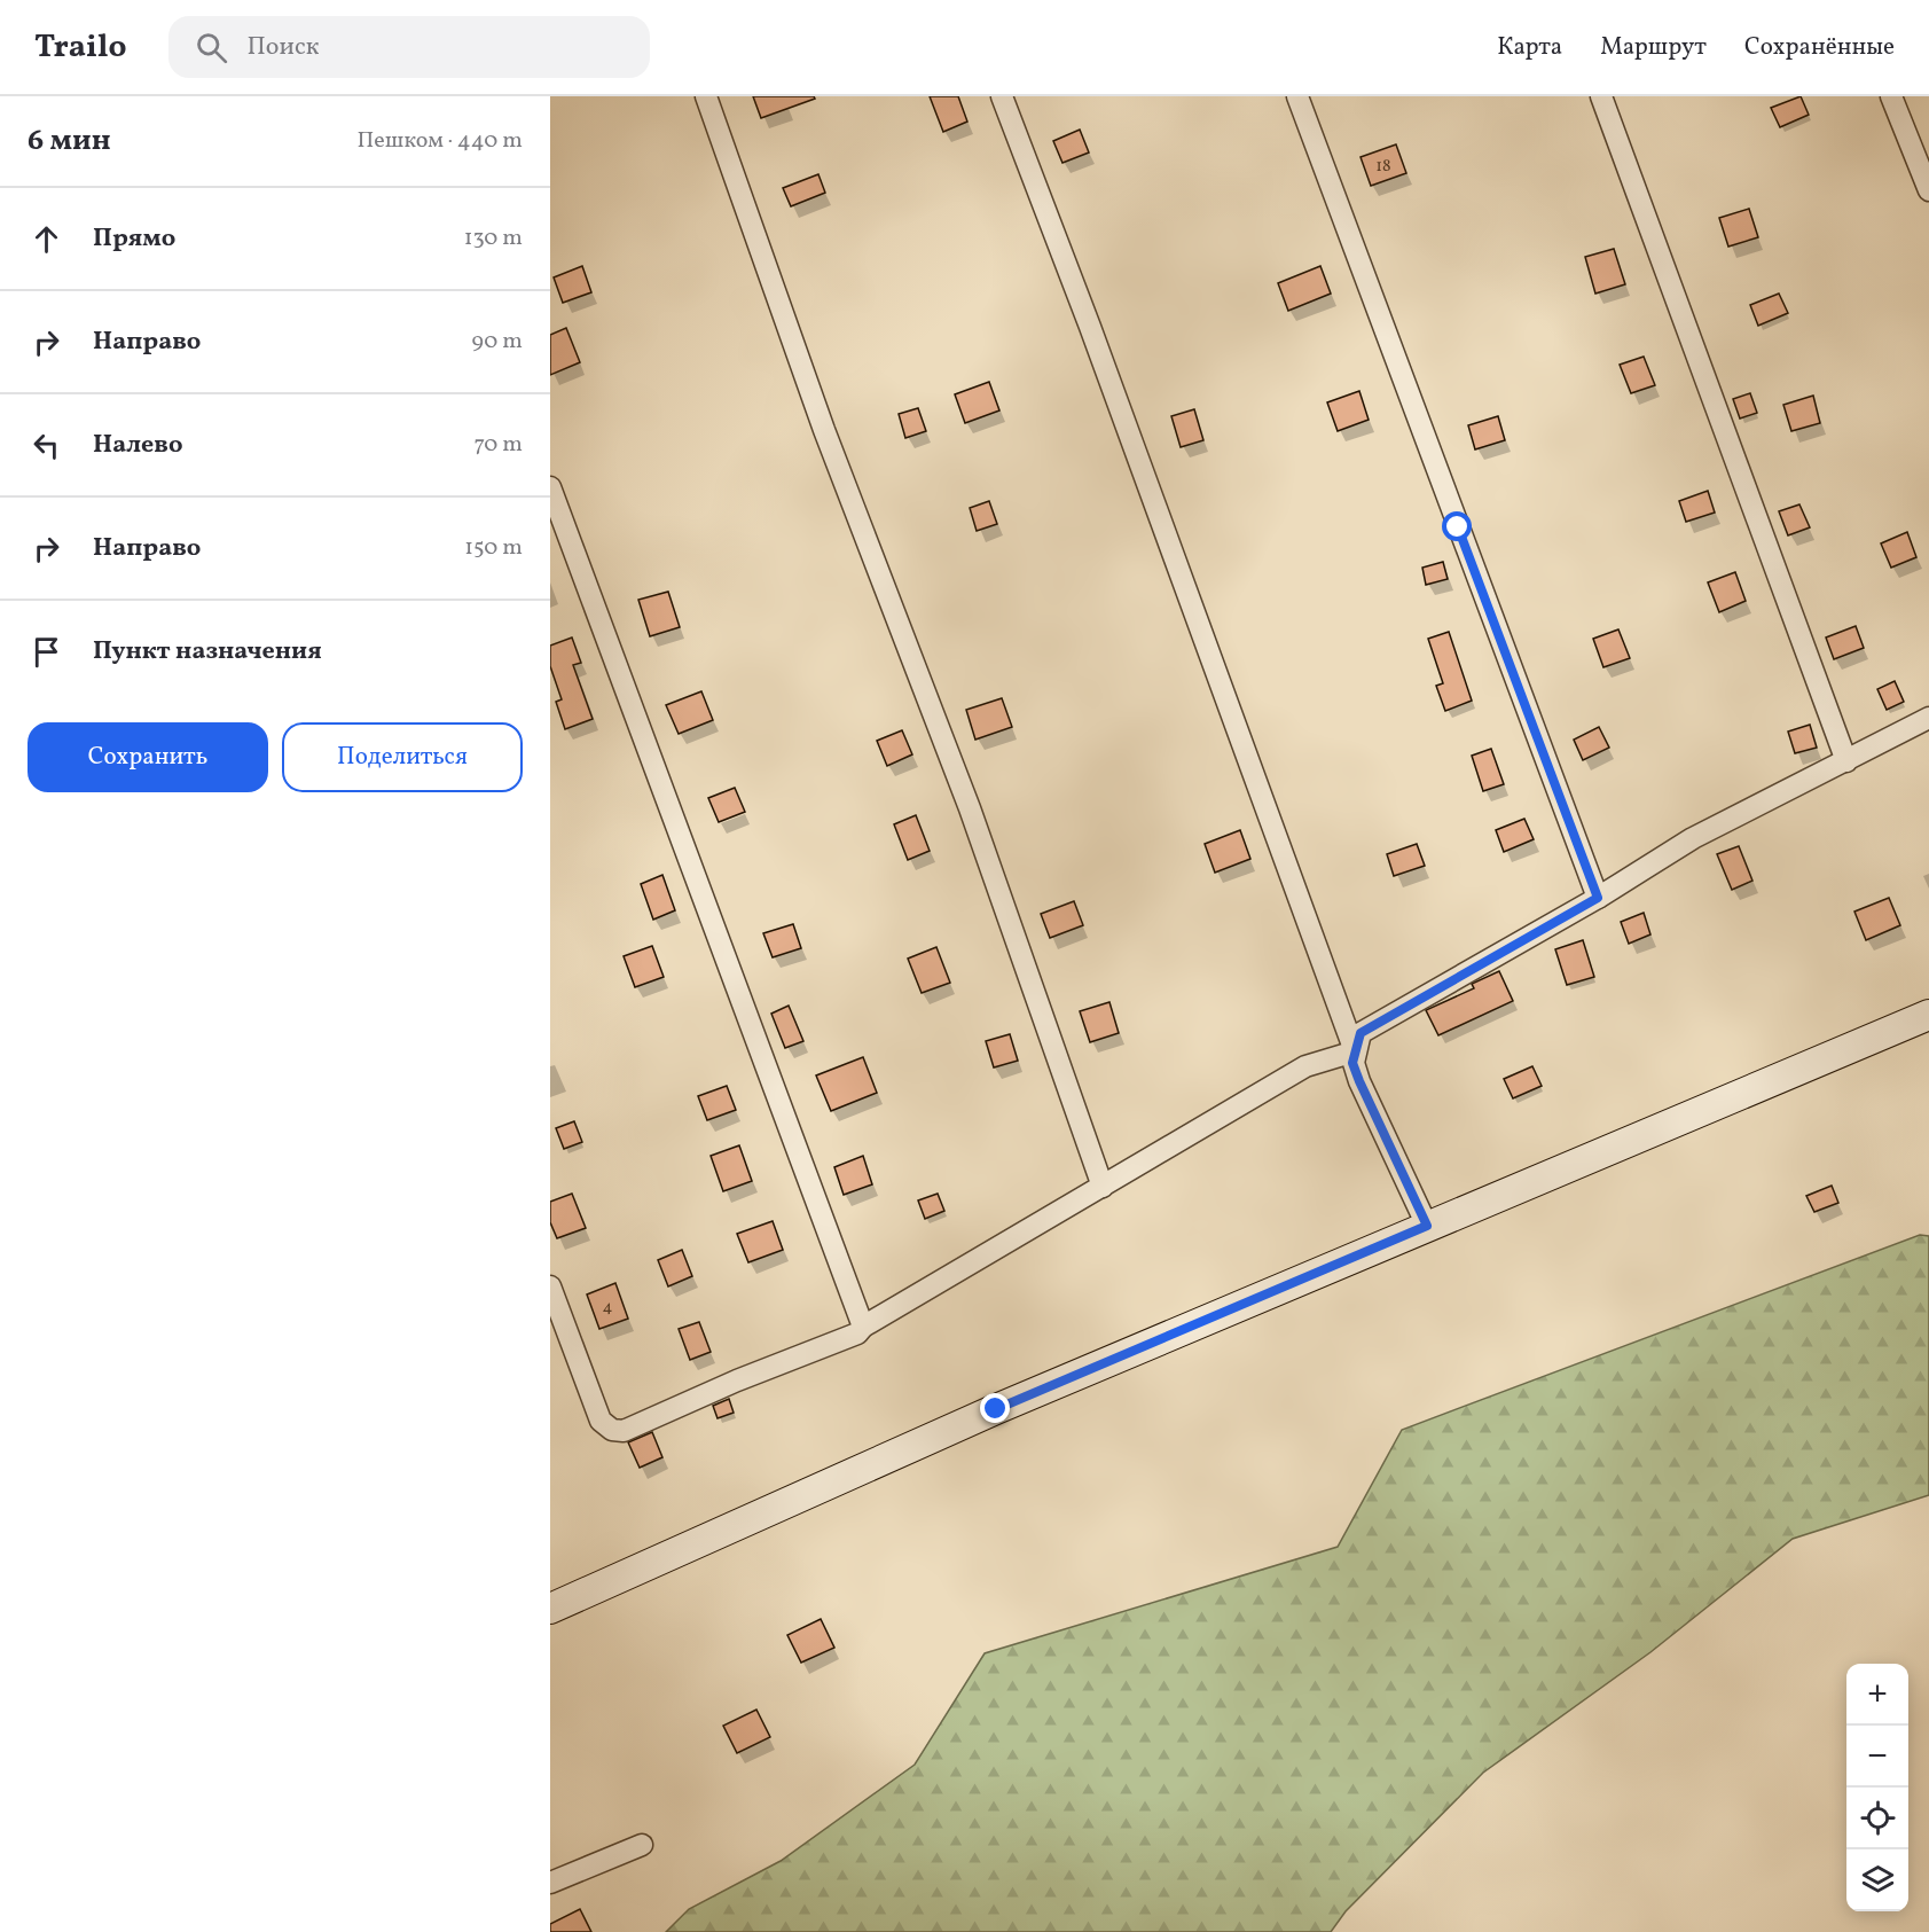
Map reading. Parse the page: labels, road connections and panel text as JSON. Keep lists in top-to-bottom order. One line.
{"house_numbers":["18","4"],"page":{"header":"Trailo","search":"Поиск","nav":["Карта","Маршрут","Сохранённые"],"heading":["6 мин","Пешком · 440 m"],"list":[["Прямо","130 m"],["Направо","90 m"],["Налево","70 m"],["Направо","150 m"],"Пункт назначения"],"buttons":["Сохранить","Поделиться"],"map_buttons":["+","−"]}}
